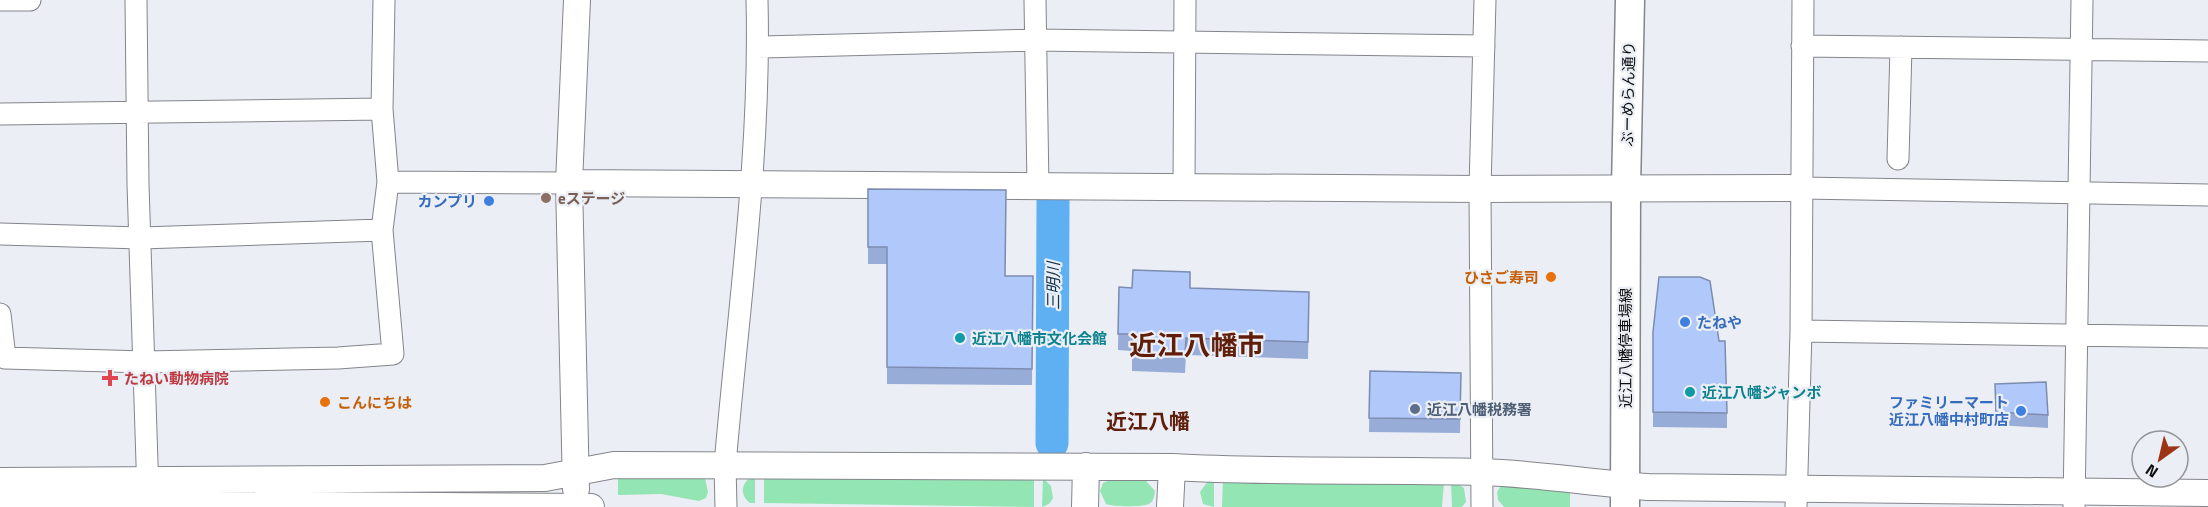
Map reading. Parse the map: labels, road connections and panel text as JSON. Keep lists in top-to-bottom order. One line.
{"streets":{"main road":["ぶーめらん通り","近江八幡停車場線"]},"crossings":[["ぶーめらん通り","近江八幡停車場線"]],"districts":["近江八幡市","近江八幡"],"water":["三明川"],"places":{"other":["eステージ","カンプリ","ひさご寿司","たねや","近江八幡市文化会館","近江八幡ジャンボ","こんにちは","近江八幡税務署","ファミリーマート 近江八幡中村町店"],"health":["たねい動物病院"]},"north":"bottom left"}
